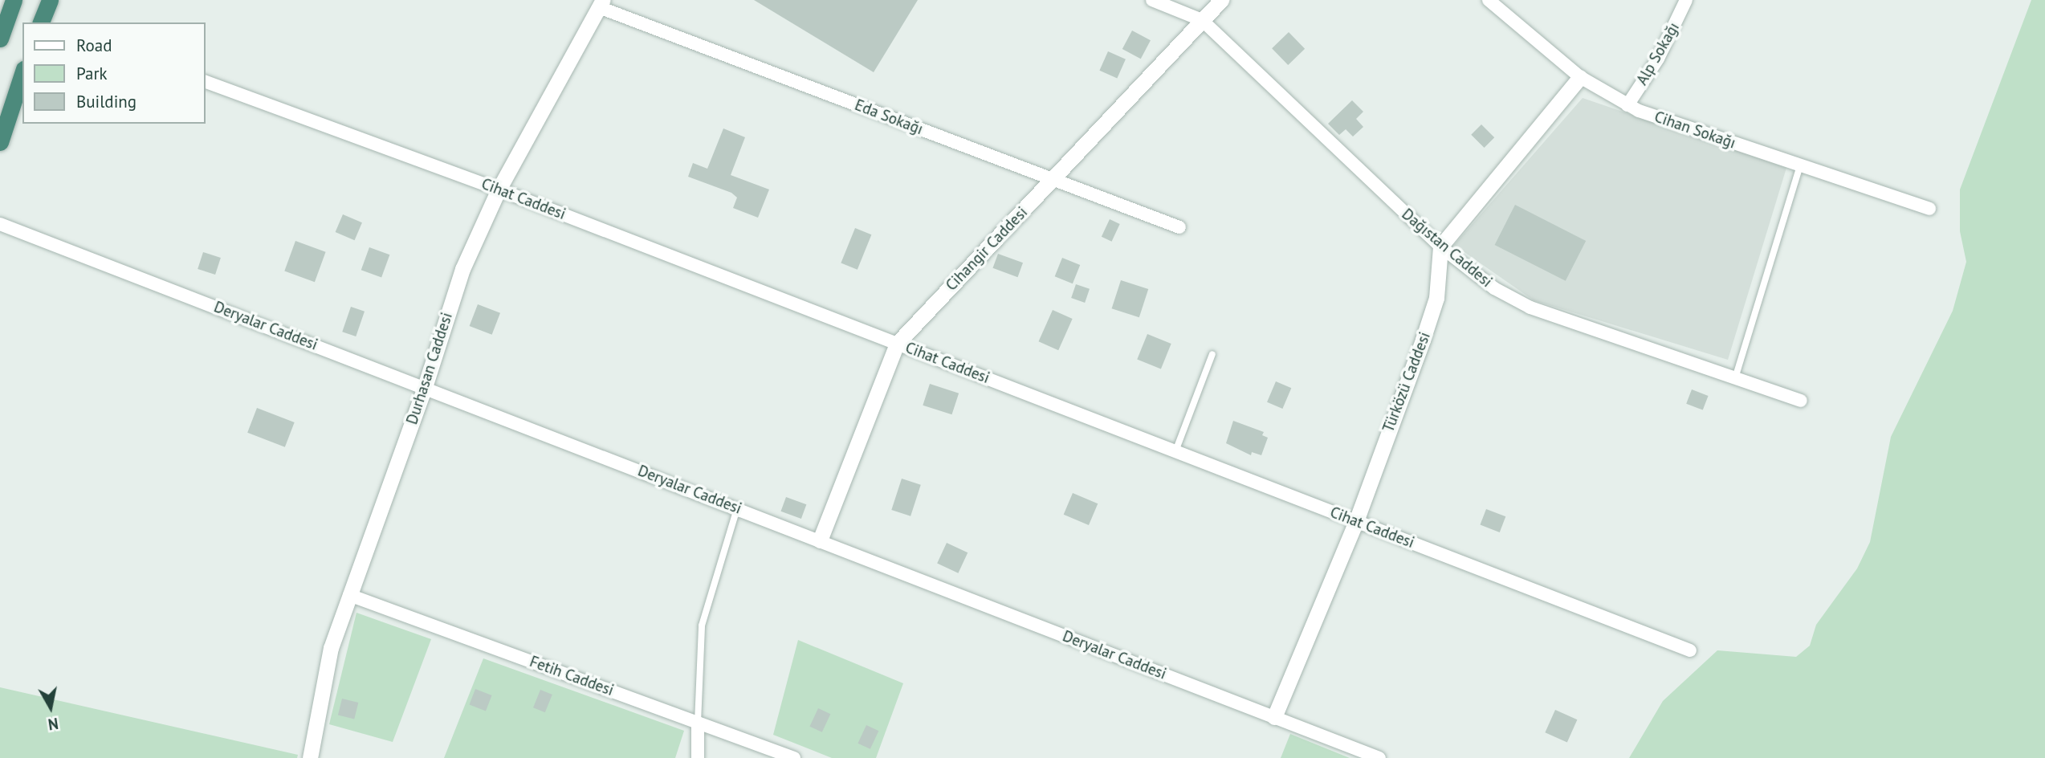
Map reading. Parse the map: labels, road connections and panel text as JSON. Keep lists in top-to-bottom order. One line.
{"streets":{"street":["Alp Sokağı","Eda Sokağı","Cihan Sokağı","Cihat Caddesi","Dağıstan Caddesi","Cihangir Caddesi","Deryalar Caddesi","Durhasan Caddesi","Türközü Caddesi","Fetih Caddesi"]},"crossings":[["Alp Sokağı","Cihan Sokağı"],["Eda Sokağı","Cihangir Caddesi"],["Eda Sokağı","Durhasan Caddesi"],["Cihat Caddesi","Cihangir Caddesi"],["Cihat Caddesi","Durhasan Caddesi"],["Cihat Caddesi","Türközü Caddesi"],["Dağıstan Caddesi","Cihangir Caddesi"],["Dağıstan Caddesi","Türközü Caddesi"],["Cihangir Caddesi","Deryalar Caddesi"],["Deryalar Caddesi","Durhasan Caddesi"],["Deryalar Caddesi","Türközü Caddesi"],["Durhasan Caddesi","Fetih Caddesi"]],"legend":["Road","Park","Building"],"north":"bottom"}
